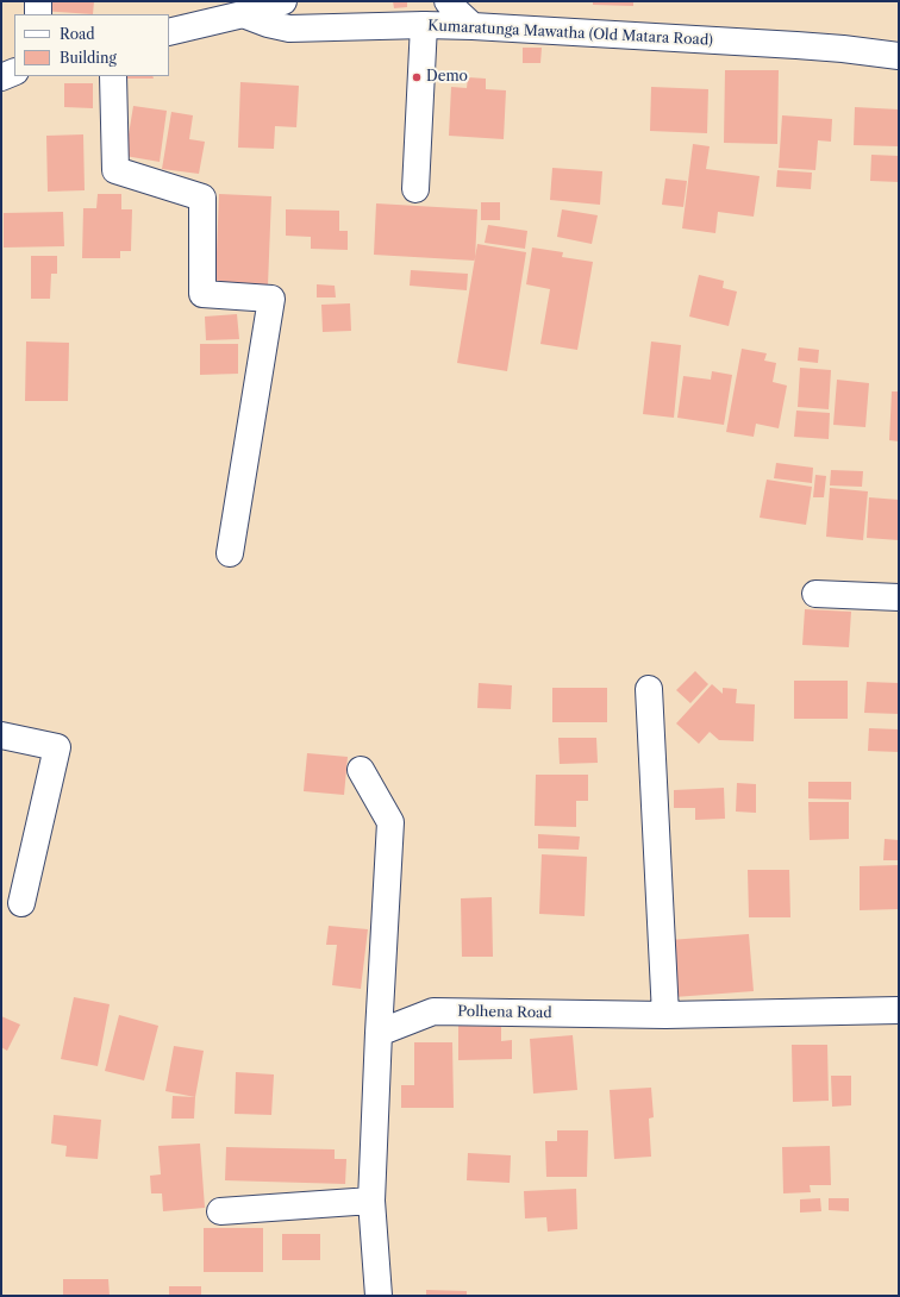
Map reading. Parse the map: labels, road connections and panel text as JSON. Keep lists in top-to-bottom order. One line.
{"streets":{"main road":["Kumaratunga Mawatha (Old Matara Road)","Polhena Road"]},"places":["Demo"],"legend":["Road","Building"]}
